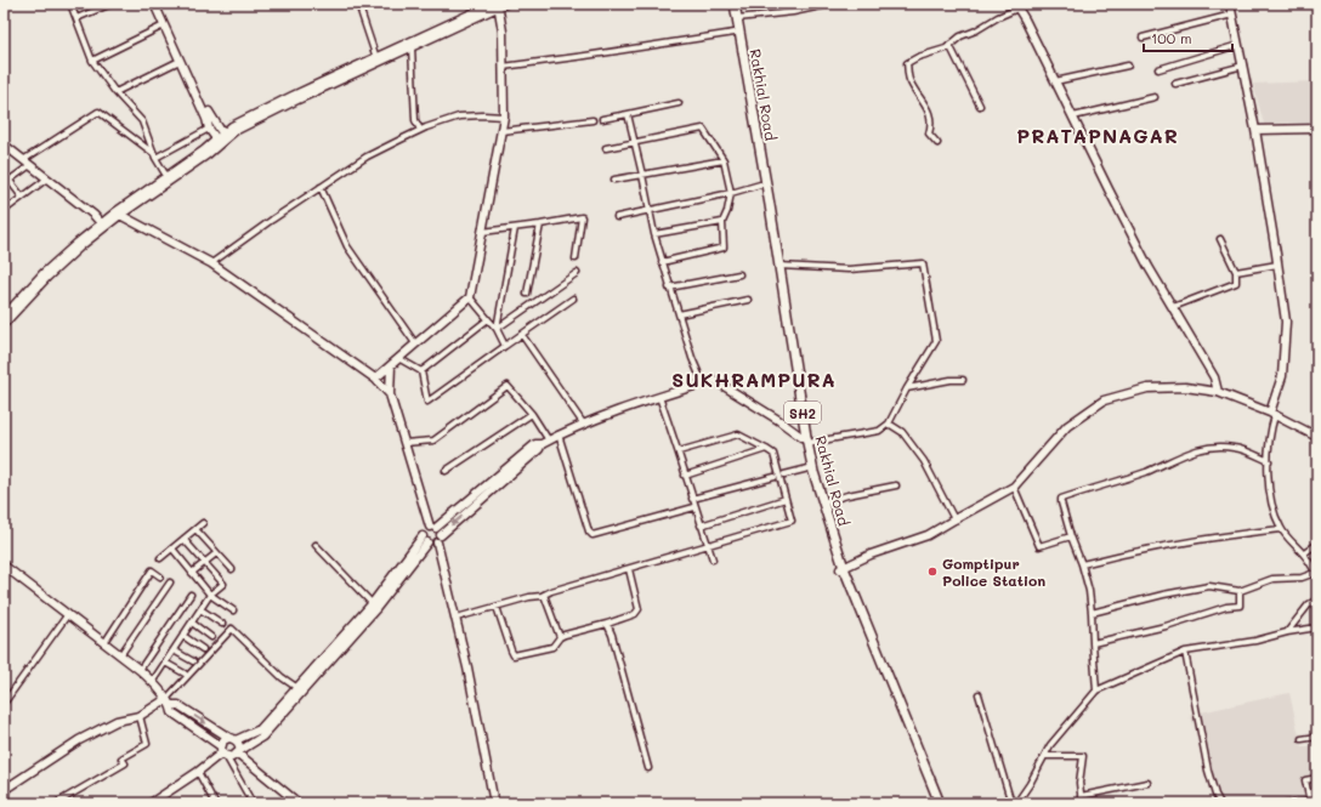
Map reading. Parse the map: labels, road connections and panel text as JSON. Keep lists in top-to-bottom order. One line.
{"streets":{"main road":["Rakhial Road","SH2"]},"districts":["PRATAPNAGAR","SUKHRAMPURA"],"places":["Gomptipur Police Station"],"scale_bar":"100 m"}
